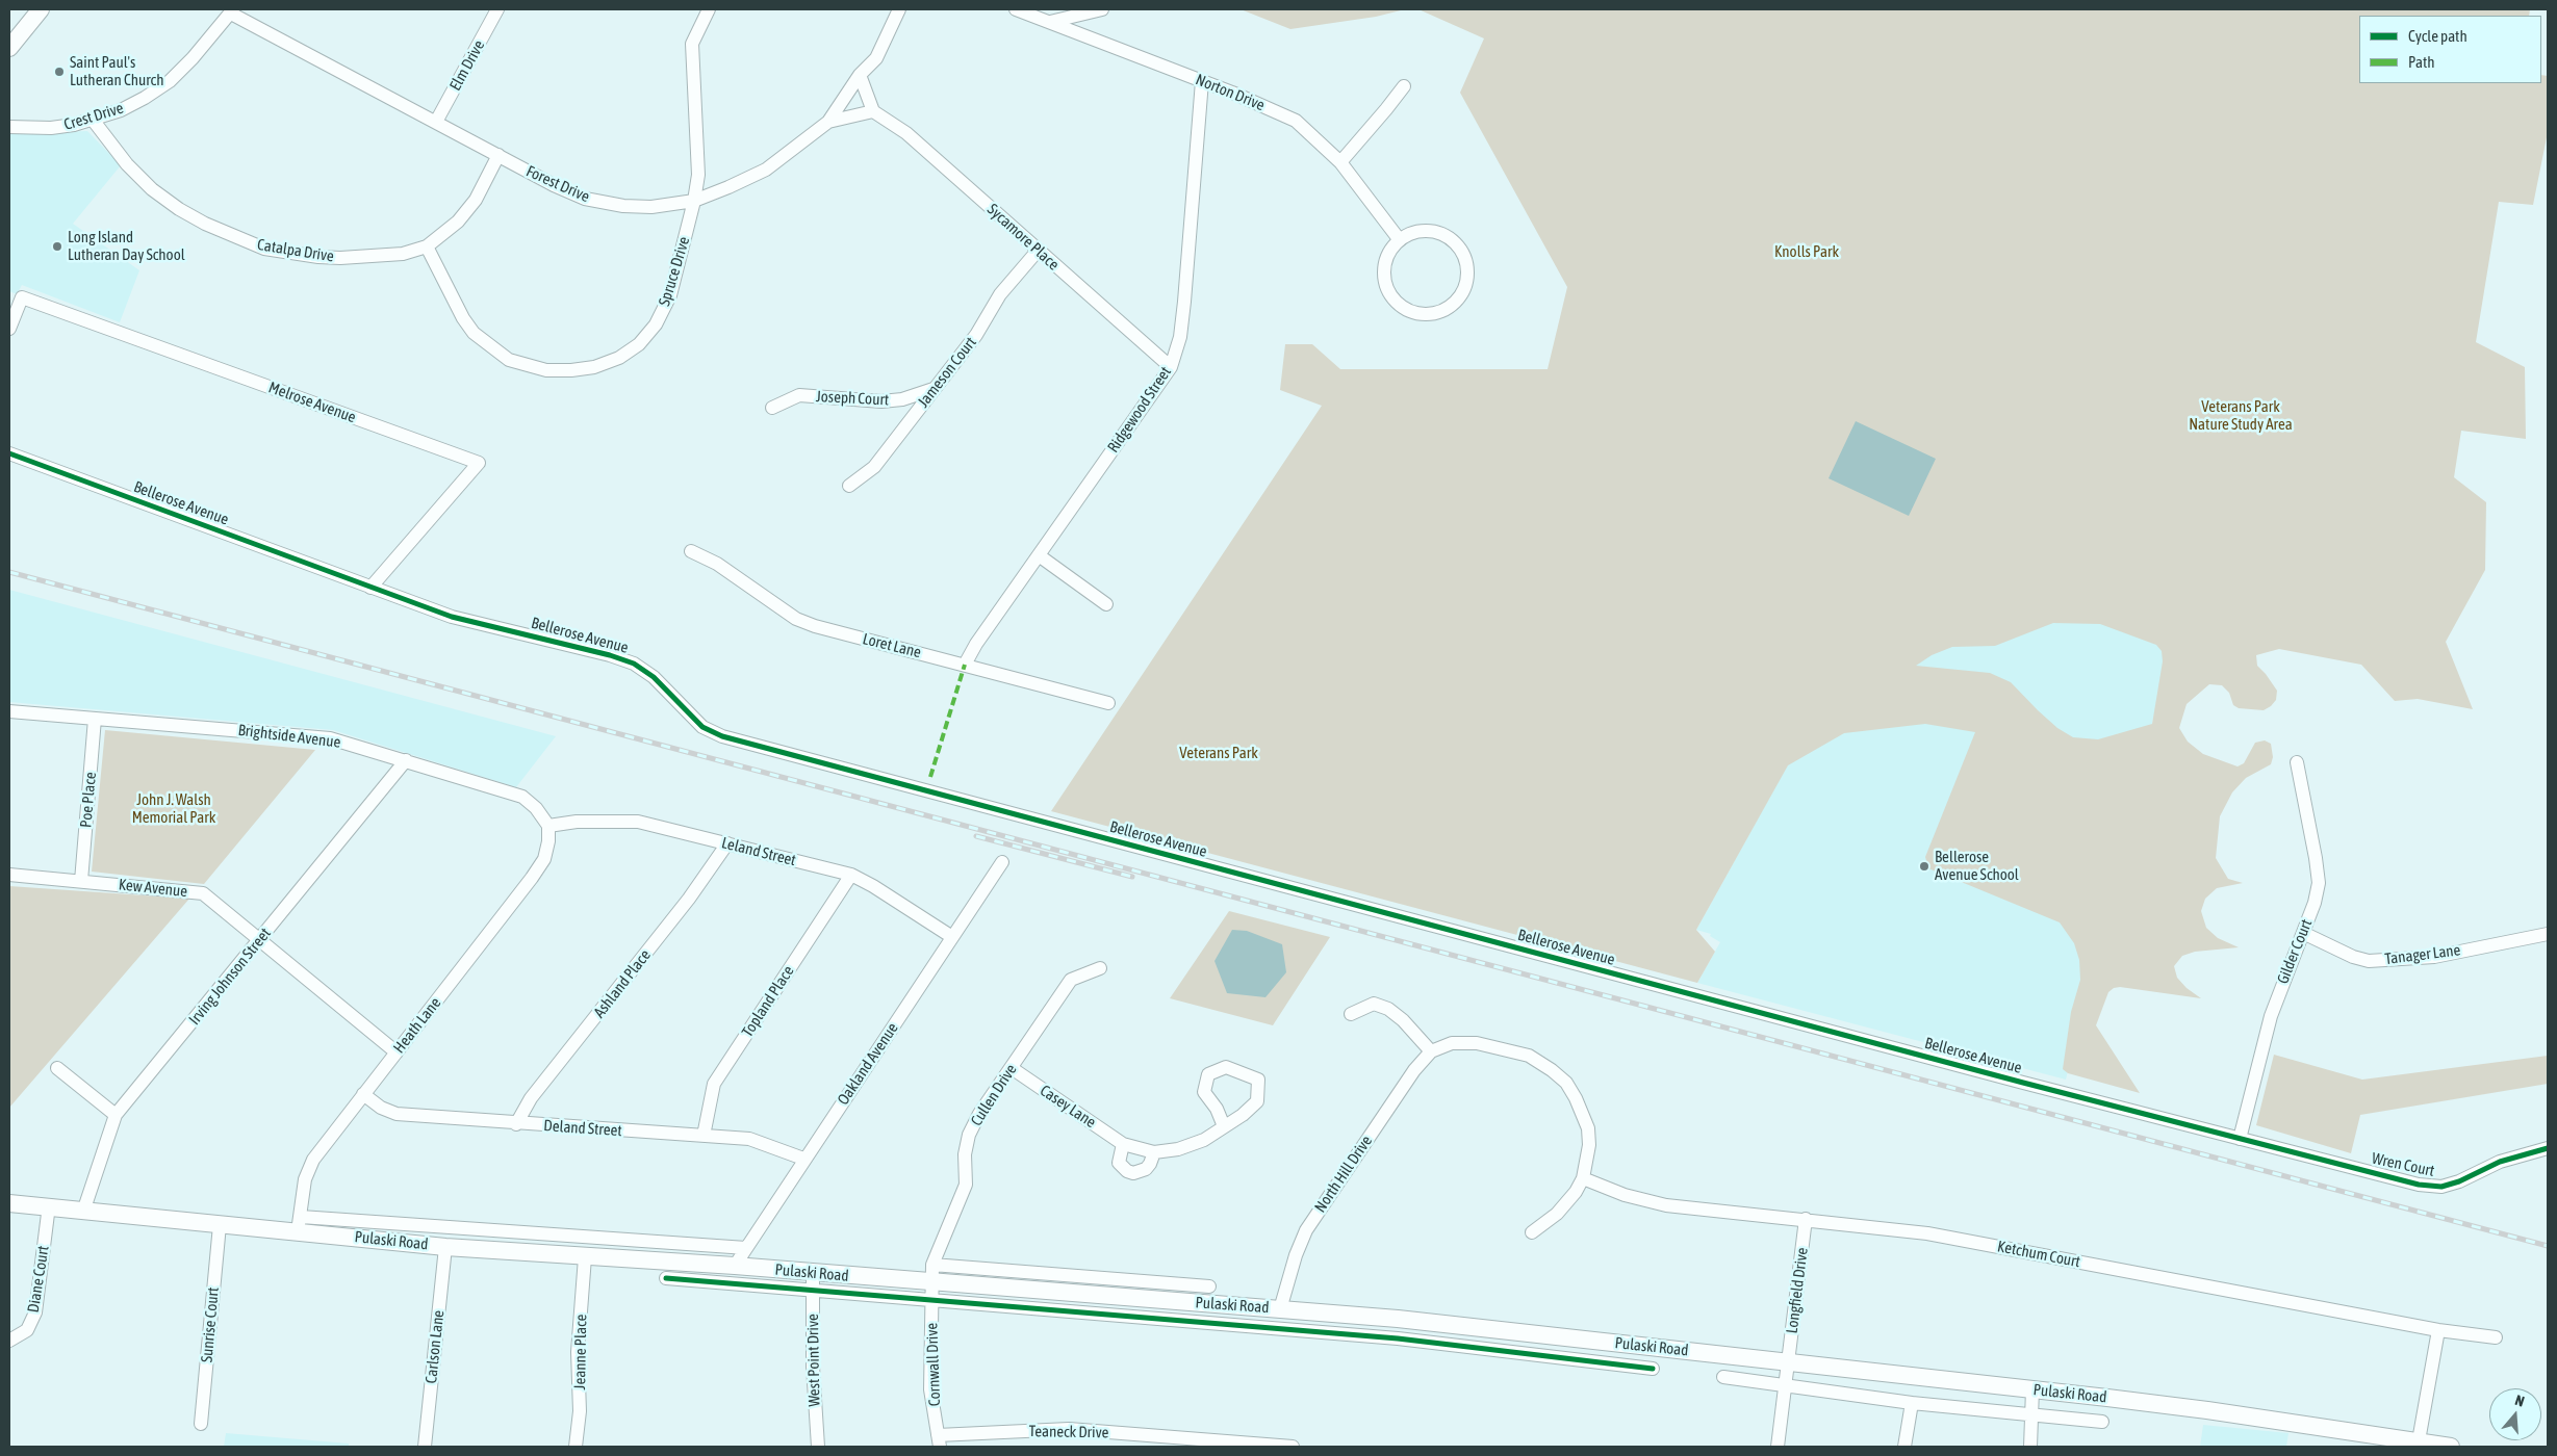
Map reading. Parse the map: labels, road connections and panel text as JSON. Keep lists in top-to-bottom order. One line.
{"streets":{"main road":["Pulaski Road"],"street":["Elm Drive","Norton Drive","Crest Drive","Forest Drive","Sycamore Place","Catalpa Drive","Spruce Drive","Jameson Court","Joseph Court","Melrose Avenue","Ridgewood Street","Bellerose Avenue","Loret Lane","Brightside Avenue","Poe Place","Leland Street","Kew Avenue","Gilder Court","Tanager Lane","Irving Johnson Street","Ashland Place","Topland Place","Heath Lane","Oakland Avenue","Cullen Drive","Casey Lane","Deland Street","Wren Court","North Hill Drive","Ketchum Court","Diane Court","Longfield Drive","Sunrise Court","Carlson Lane","Jeanne Place","West Point Drive","Cornwall Drive","Teaneck Drive"]},"crossings":[["Elm Drive","Forest Drive"],["Norton Drive","Ridgewood Street"],["Crest Drive","Forest Drive"],["Crest Drive","Catalpa Drive"],["Forest Drive","Catalpa Drive"],["Forest Drive","Spruce Drive"],["Sycamore Place","Jameson Court"],["Sycamore Place","Ridgewood Street"],["Catalpa Drive","Spruce Drive"],["Jameson Court","Joseph Court"],["Melrose Avenue","Bellerose Avenue"],["Ridgewood Street","Loret Lane"],["Bellerose Avenue","Gilder Court"],["Bellerose Avenue","Wren Court"],["Brightside Avenue","Poe Place"],["Brightside Avenue","Leland Street"],["Brightside Avenue","Irving Johnson Street"],["Brightside Avenue","Heath Lane"],["Poe Place","Kew Avenue"],["Leland Street","Ashland Place"],["Leland Street","Topland Place"],["Leland Street","Heath Lane"],["Leland Street","Oakland Avenue"],["Kew Avenue","Irving Johnson Street"],["Kew Avenue","Heath Lane"],["Gilder Court","Tanager Lane"],["Irving Johnson Street","Pulaski Road"],["Ashland Place","Deland Street"],["Topland Place","Deland Street"],["Heath Lane","Deland Street"],["Heath Lane","Pulaski Road"],["Oakland Avenue","Deland Street"],["Oakland Avenue","Pulaski Road"],["Cullen Drive","Casey Lane"],["Cullen Drive","Pulaski Road"],["Cullen Drive","Cornwall Drive"],["North Hill Drive","Pulaski Road"],["Pulaski Road","Diane Court"],["Pulaski Road","Longfield Drive"],["Pulaski Road","Sunrise Court"],["Pulaski Road","Carlson Lane"],["Pulaski Road","Jeanne Place"],["Pulaski Road","West Point Drive"],["Pulaski Road","Cornwall Drive"],["Ketchum Court","Longfield Drive"],["Cornwall Drive","Teaneck Drive"]],"parks":["Knolls Park","Veterans Park Nature Study Area","Veterans Park","John J. Walsh Memorial Park"],"places":["Saint Paul's Lutheran Church","Long Island Lutheran Day School","Bellerose Avenue School"],"legend":["Cycle path","Path"],"north":"top"}
